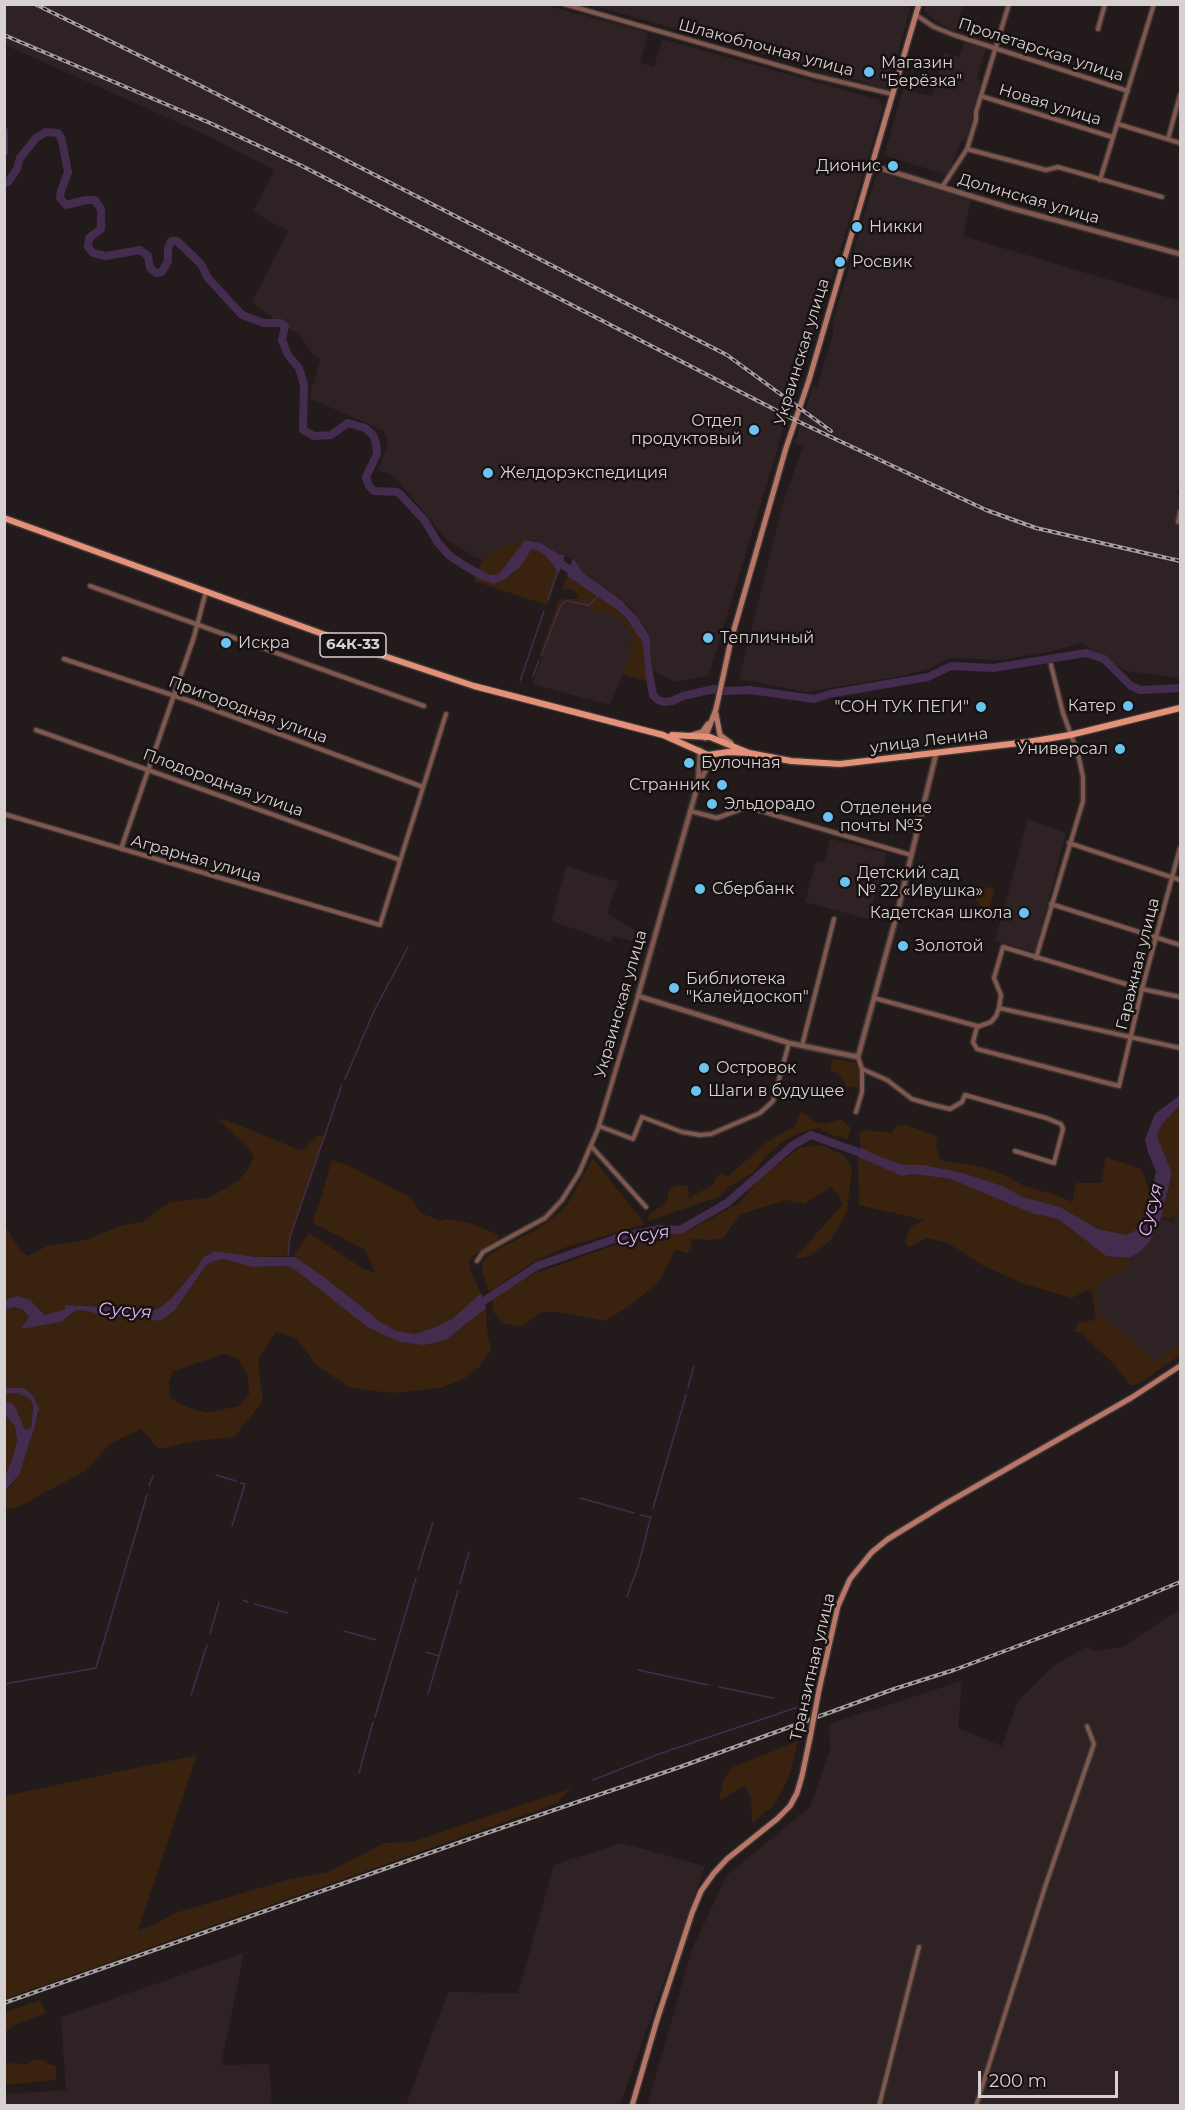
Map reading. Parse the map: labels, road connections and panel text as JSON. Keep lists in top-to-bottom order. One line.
{"streets":{"main road":["Украинская улица","64К-33","улица Ленина","Транзитная улица"],"street":["Шлакоблочная улица","Пролетарская улица","Новая улица","Долинская улица","Пригородная улица","Плодородная улица","Аграрная улица","Гаражная улица"]},"crossings":[["Шлакоблочная улица","Украинская улица"],["Пролетарская улица","Украинская улица"],["Долинская улица","Украинская улица"],["Украинская улица","улица Ленина"],["64К-33","улица Ленина"],["Плодородная улица","Аграрная улица"]],"water":["Сусуя"],"places":["Магазин \"Берёзка\"","Дионис","Никки","Росвик","Отдел продуктовый","Желдорэкспедиция","Тепличный","Искра","Катер","\"СОН ТУК ПЕГИ\"","Универсал","Булочная","Странник","Эльдорадо","Отделение почты №3","Детский сад № 22 «Ивушка»","Сбербанк","Кадетская школа","Золотой","Библиотека \"Калейдоскоп\"","Островок","Шаги в будущее"],"scale_bar":"200 m"}
